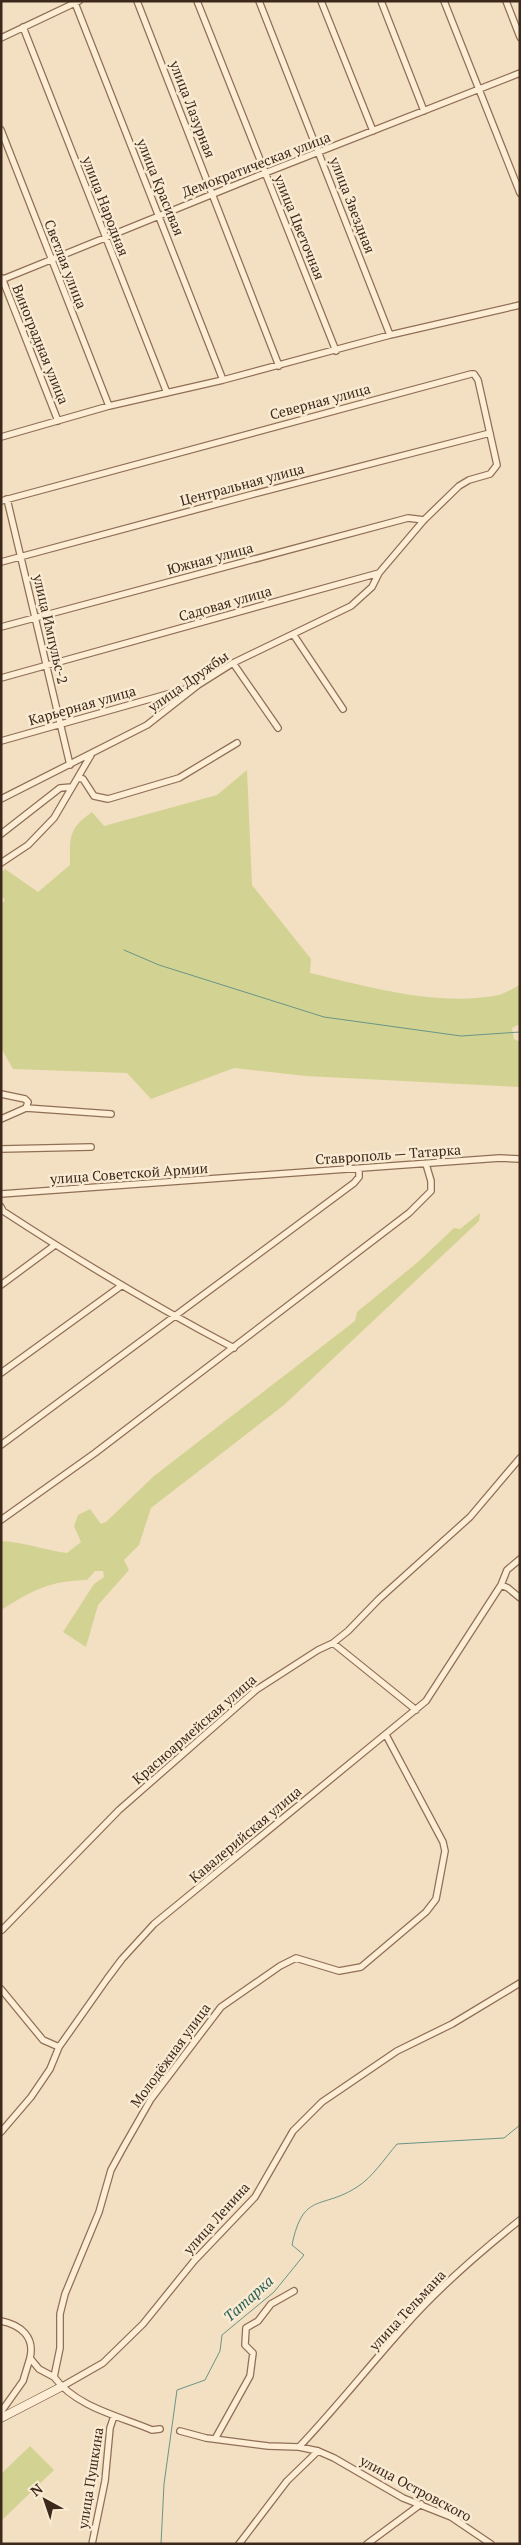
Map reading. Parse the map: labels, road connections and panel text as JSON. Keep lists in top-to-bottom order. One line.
{"streets":{"street":["улица Лазурная","Демократическая улица","улица Красивая","улица Звездная","улица Народная","улица Цветочная","Светлая улица","Виноградная улица","Северная улица","Центральная улица","Южная улица","Садовая улица","улица Импульс-2","улица Дружбы","Карьерная улица","Ставрополь — Татарка","улица Советской Армии","Красноармейская улица","Кавалерийская улица","Молодёжная улица","улица Ленина","улица Тельмана","улица Пушкина","улица Островского"]},"crossings":[["улица Лазурная","Демократическая улица"],["Демократическая улица","улица Красивая"],["Демократическая улица","улица Звездная"],["Демократическая улица","улица Народная"],["Демократическая улица","улица Цветочная"],["Демократическая улица","Светлая улица"],["Демократическая улица","Виноградная улица"],["Северная улица","Центральная улица"],["Северная улица","Южная улица"],["Северная улица","улица Импульс-2"],["Центральная улица","улица Импульс-2"],["Южная улица","улица Импульс-2"],["Садовая улица","улица Импульс-2"],["Садовая улица","улица Дружбы"],["улица Импульс-2","улица Дружбы"],["улица Импульс-2","Карьерная улица"],["улица Дружбы","Карьерная улица"],["Ставрополь — Татарка","улица Советской Армии"],["Кавалерийская улица","Молодёжная улица"],["улица Тельмана","улица Островского"]],"water":["Татарка"],"north":"top left"}
